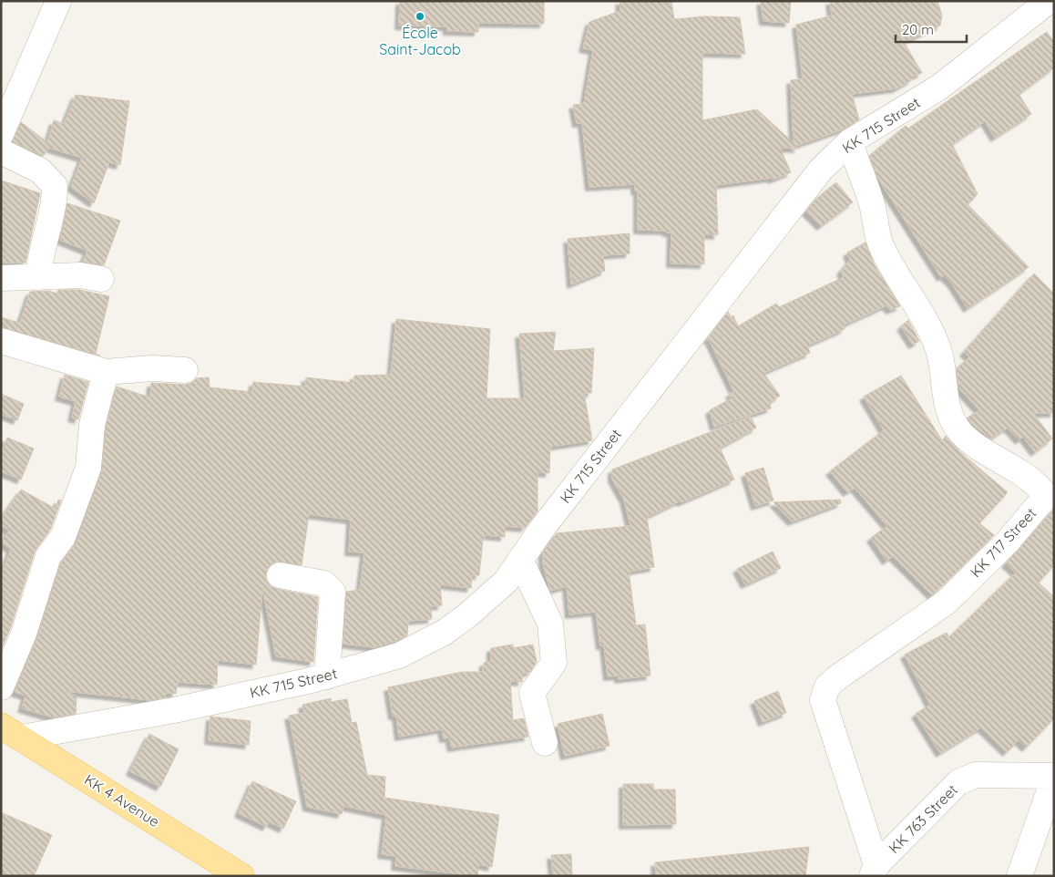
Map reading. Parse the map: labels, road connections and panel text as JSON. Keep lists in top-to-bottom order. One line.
{"streets":{"main road":["KK 4 Avenue"],"street":["KK 715 Street","KK 717 Street","KK 763 Street"]},"crossings":[["KK 715 Street","KK 717 Street"],["KK 715 Street","KK 4 Avenue"],["KK 717 Street","KK 763 Street"]],"places":["École Saint-Jacob"],"scale_bar":"20 m"}
